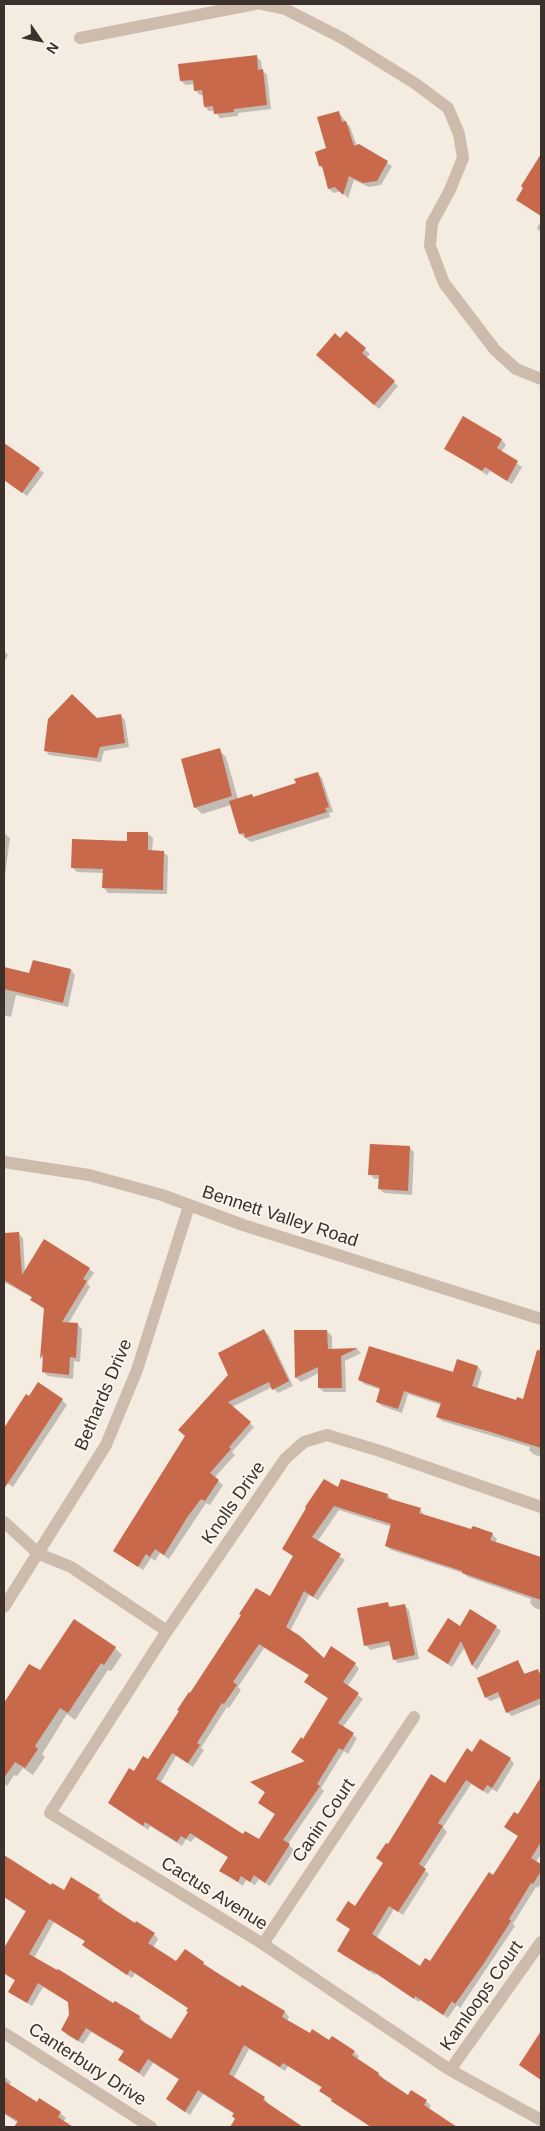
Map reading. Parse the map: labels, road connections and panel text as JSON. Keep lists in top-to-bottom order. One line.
{"streets":{"street":["Bennett Valley Road","Bethards Drive","Knolls Drive","Canin Court","Cactus Avenue","Kamloops Court","Canterbury Drive"]},"crossings":[["Bennett Valley Road","Bethards Drive"],["Knolls Drive","Cactus Avenue"],["Canin Court","Cactus Avenue"],["Cactus Avenue","Kamloops Court"]],"north":"bottom right"}
